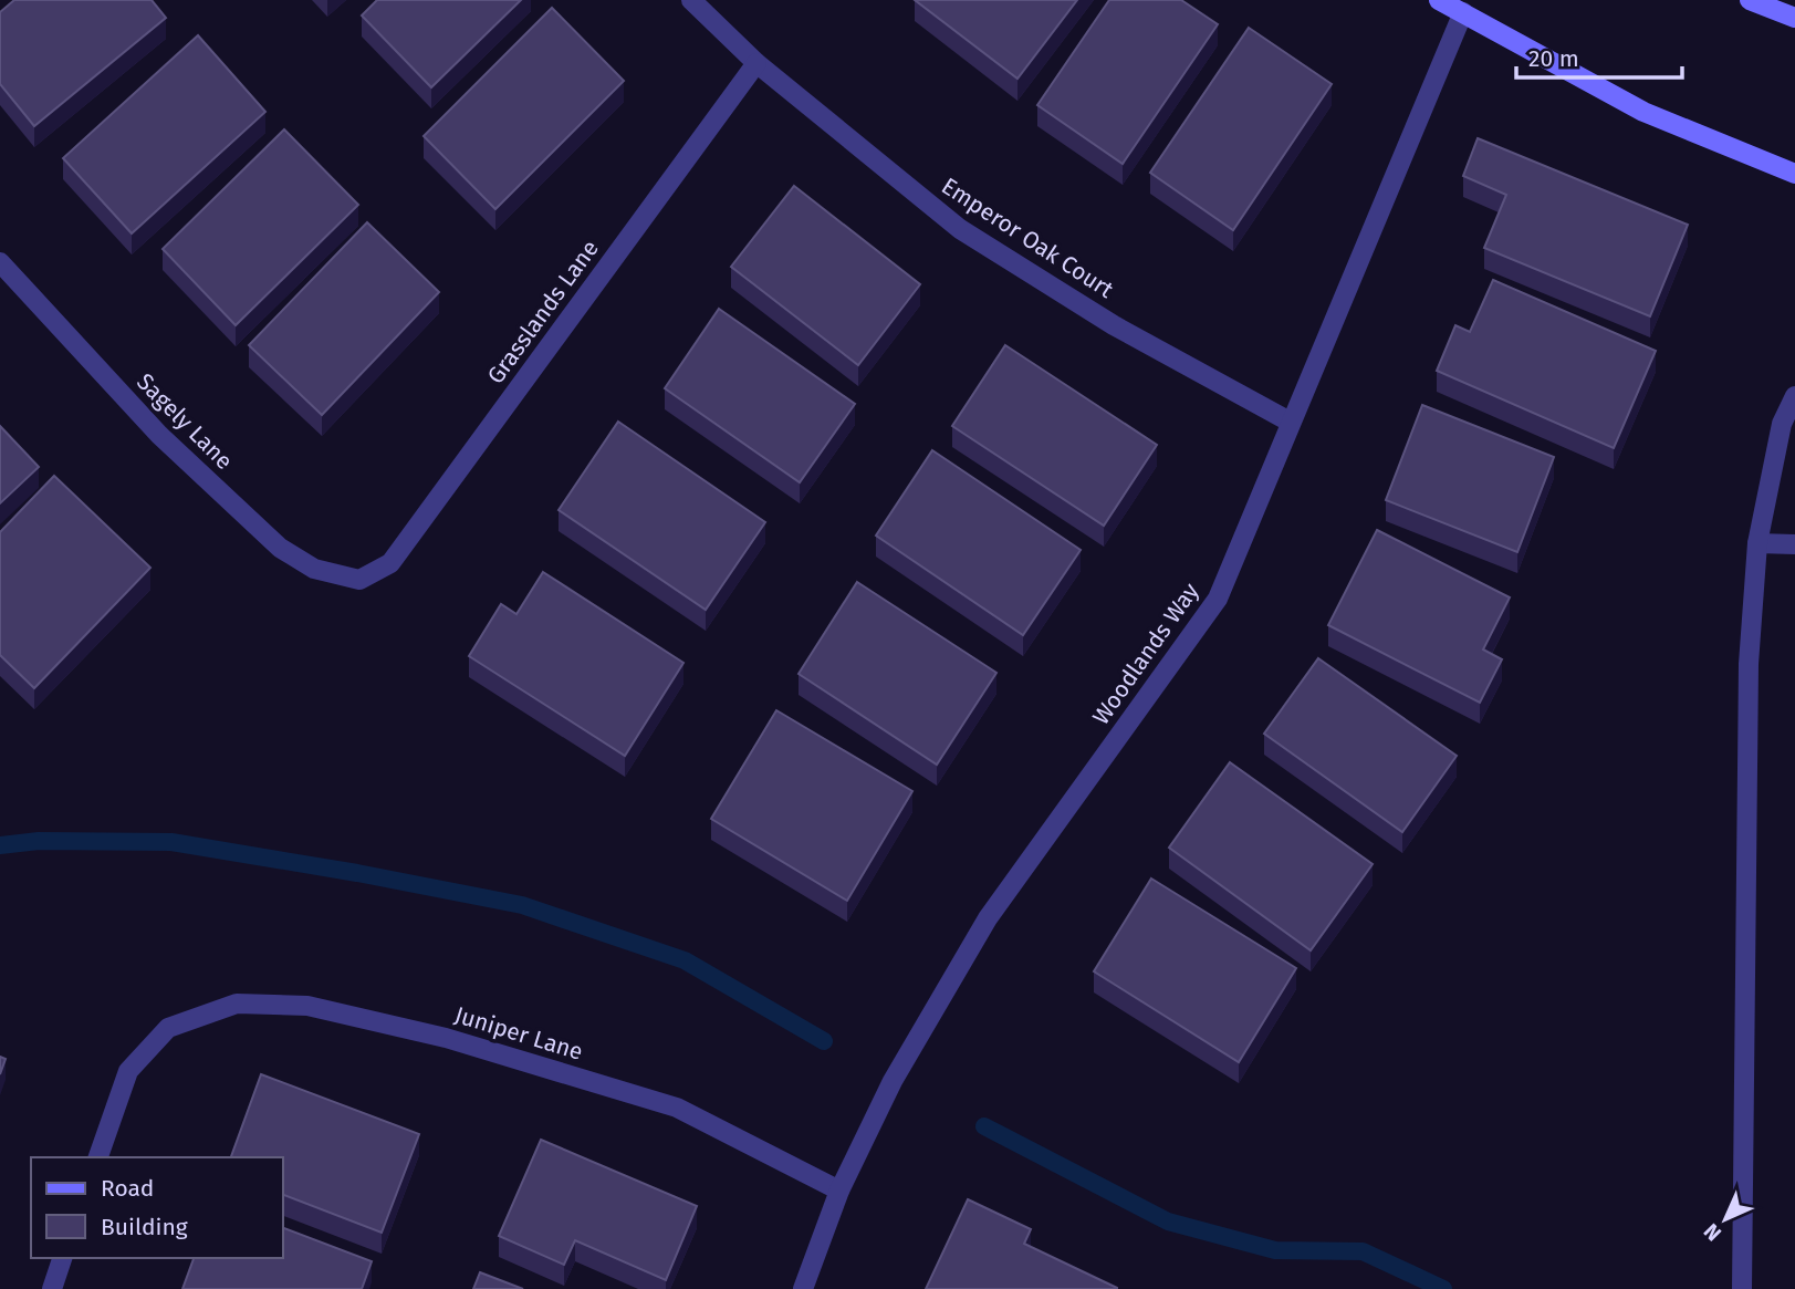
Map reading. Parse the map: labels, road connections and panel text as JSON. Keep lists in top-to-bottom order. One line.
{"streets":{"street":["Emperor Oak Court","Grasslands Lane","Sagely Lane","Woodlands Way","Juniper Lane"]},"crossings":[["Emperor Oak Court","Grasslands Lane"],["Emperor Oak Court","Woodlands Way"],["Grasslands Lane","Sagely Lane"],["Woodlands Way","Juniper Lane"]],"legend":["Road","Building"],"scale_bar":"20 m","north":"bottom left"}
